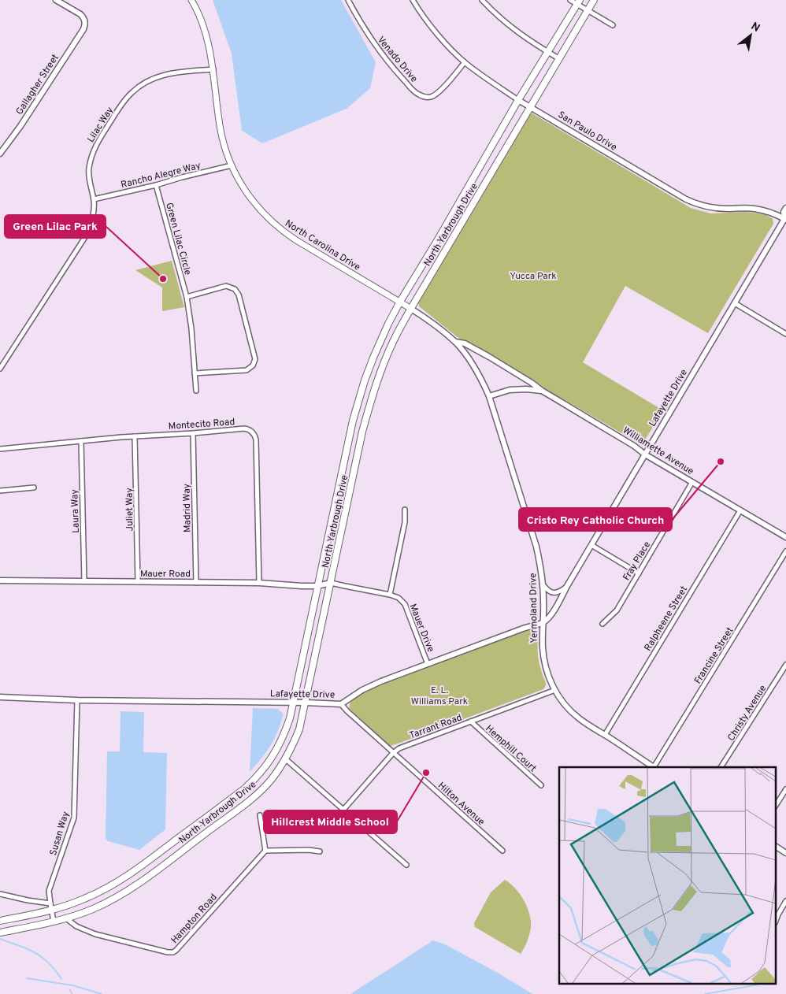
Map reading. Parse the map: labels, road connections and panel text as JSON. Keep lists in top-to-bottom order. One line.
{"streets":{"main road":["North Yarbrough Drive","North Carolina Drive"],"street":["Venado Drive","Gallagher Street","Lilac Way","San Paulo Drive","Rancho Alegre Way","Green Lilac Circle","Lafayette Drive","Montecito Road","Williamette Avenue","Madrid Way","Juliet Way","Laura Way","Fray Place","Mauer Road","Yermoland Drive","Ralpheene Street","Mauer Drive","Francine Street","Christy Avenue","Tarrant Road","Hemphill Court","Hilton Avenue","Susan Way","Hampton Road"]},"crossings":[["Venado Drive","San Paulo Drive"],["Lilac Way","Rancho Alegre Way"],["Lilac Way","North Carolina Drive"],["San Paulo Drive","North Yarbrough Drive"],["San Paulo Drive","Lafayette Drive"],["Rancho Alegre Way","Green Lilac Circle"],["Rancho Alegre Way","North Carolina Drive"],["North Yarbrough Drive","North Carolina Drive"],["North Yarbrough Drive","Lafayette Drive"],["North Yarbrough Drive","Williamette Avenue"],["North Yarbrough Drive","Mauer Road"],["North Yarbrough Drive","Mauer Drive"],["North Yarbrough Drive","Susan Way"],["North Yarbrough Drive","Hampton Road"],["North Carolina Drive","Williamette Avenue"],["Lafayette Drive","Williamette Avenue"],["Lafayette Drive","Yermoland Drive"],["Lafayette Drive","Mauer Drive"],["Lafayette Drive","Hilton Avenue"],["Lafayette Drive","Susan Way"],["Montecito Road","Madrid Way"],["Montecito Road","Juliet Way"],["Montecito Road","Laura Way"],["Montecito Road","Mauer Road"],["Williamette Avenue","Fray Place"],["Williamette Avenue","Yermoland Drive"],["Williamette Avenue","Ralpheene Street"],["Madrid Way","Mauer Road"],["Juliet Way","Mauer Road"],["Laura Way","Mauer Road"],["Mauer Road","Mauer Drive"],["Yermoland Drive","Ralpheene Street"],["Yermoland Drive","Tarrant Road"],["Tarrant Road","Hemphill Court"],["Tarrant Road","Hilton Avenue"]],"parks":["Yucca Park","E. L. Williams Park"],"places":["Green Lilac Park","Cristo Rey Catholic Church","Hillcrest Middle School"],"north":"top right"}
